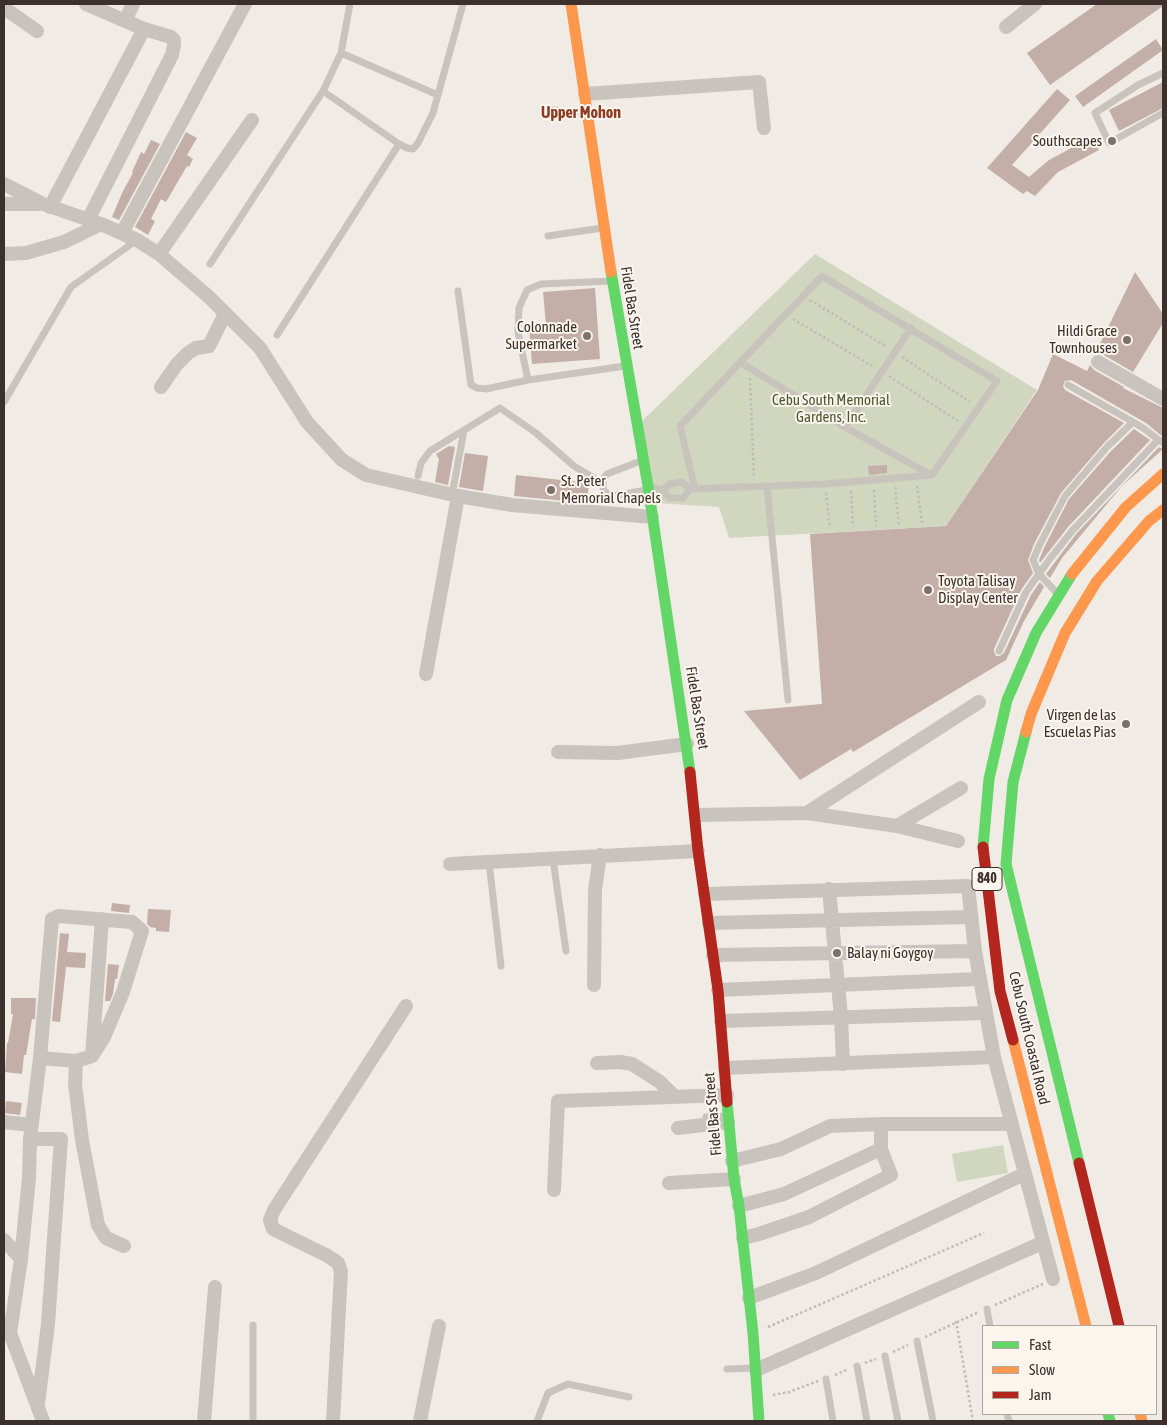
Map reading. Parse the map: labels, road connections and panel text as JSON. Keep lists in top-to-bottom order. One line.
{"streets":{"main road":["Fidel Bas Street","840","Cebu South Coastal Road"]},"districts":["Upper Mohon"],"parks":["Cebu South Memorial Gardens, Inc."],"places":["Southscapes","Colonnade Supermarket","Hildi Grace Townhouses","St. Peter Memorial Chapels","Toyota Talisay Display Center","Virgen de las Escuelas Pias","Balay ni Goygoy"],"legend":["Fast","Slow","Jam"]}
